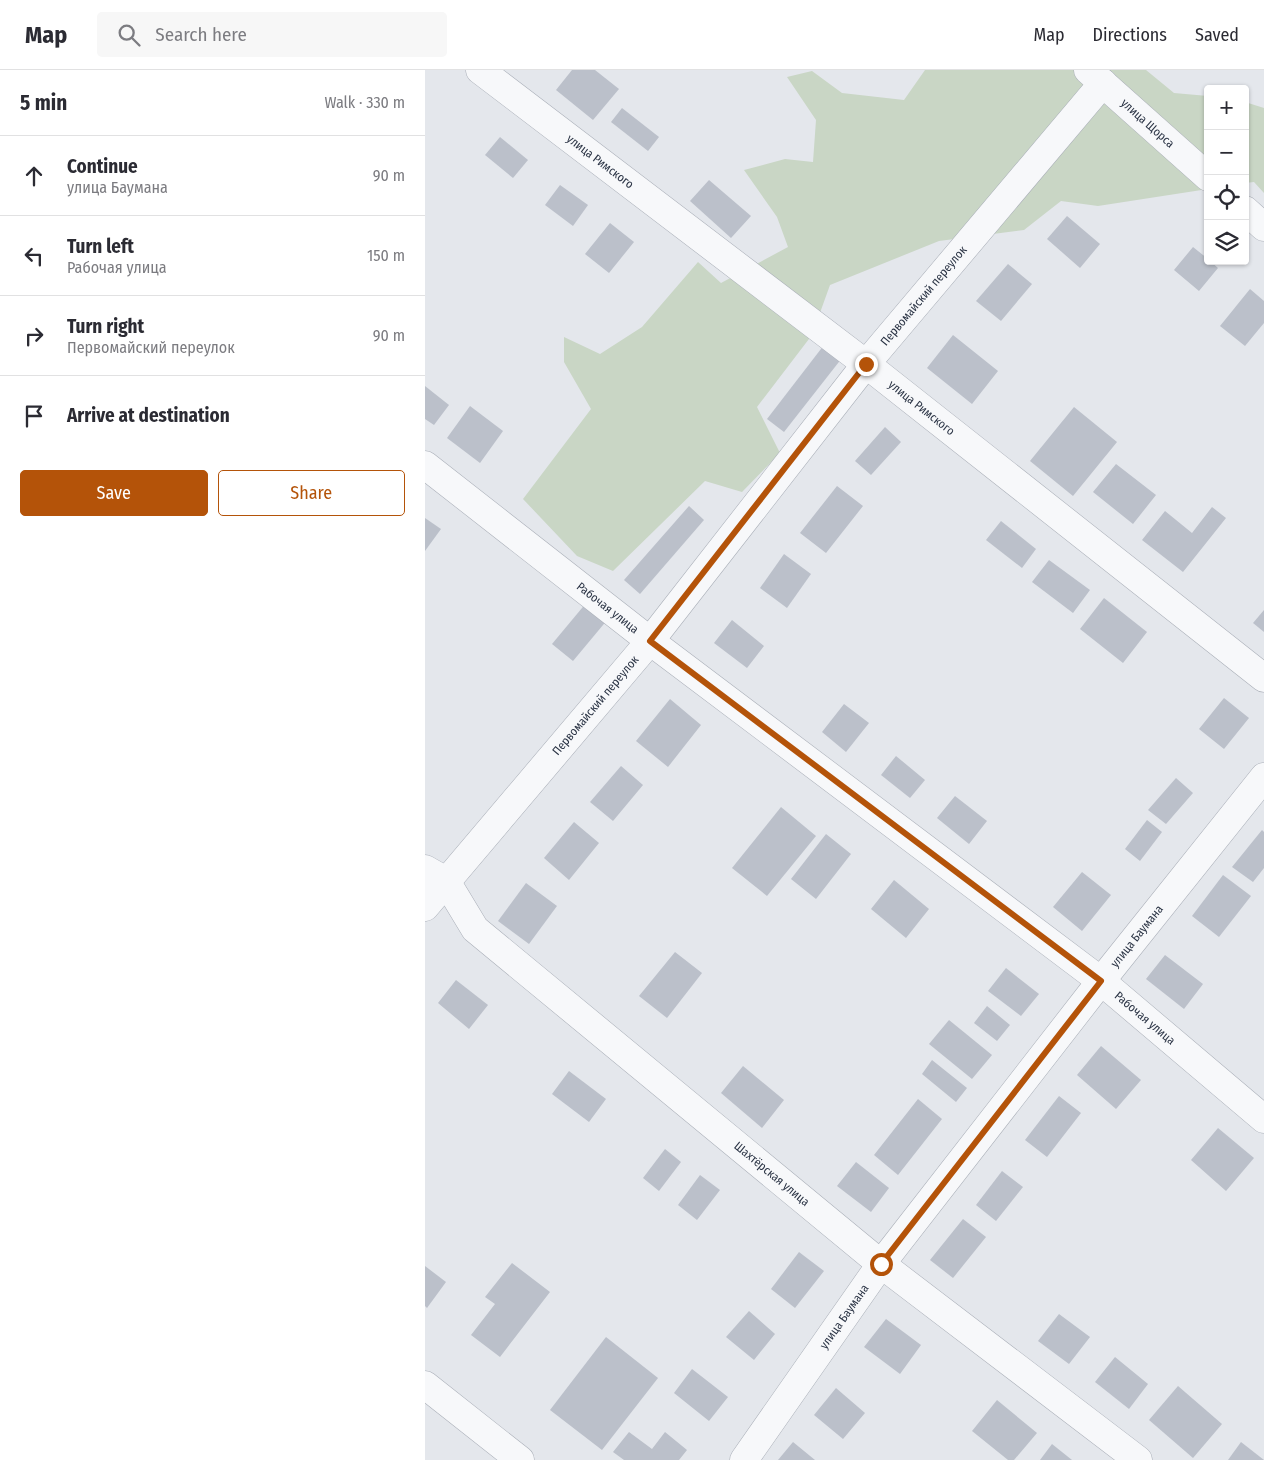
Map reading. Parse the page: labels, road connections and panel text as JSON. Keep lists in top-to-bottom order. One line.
{"streets":{"street":["улица Щорса","улица Римского","Первомайский переулок","Рабочая улица","улица Баумана","Шахтёрская улица"]},"crossings":[["улица Щорса","Первомайский переулок"],["улица Римского","Первомайский переулок"],["Первомайский переулок","Рабочая улица"],["Первомайский переулок","Шахтёрская улица"],["Рабочая улица","улица Баумана"],["улица Баумана","Шахтёрская улица"]],"page":{"header":"Map","search":"Search here","nav":["Map","Directions","Saved"],"heading":["5 min","Walk · 330 m"],"map_buttons":["+","−"],"list":[["Continue","улица Баумана","90 m"],["Turn left","Рабочая улица","150 m"],["Turn right","Первомайский переулок","90 m"],"Arrive at destination"],"buttons":["Save","Share"]}}
